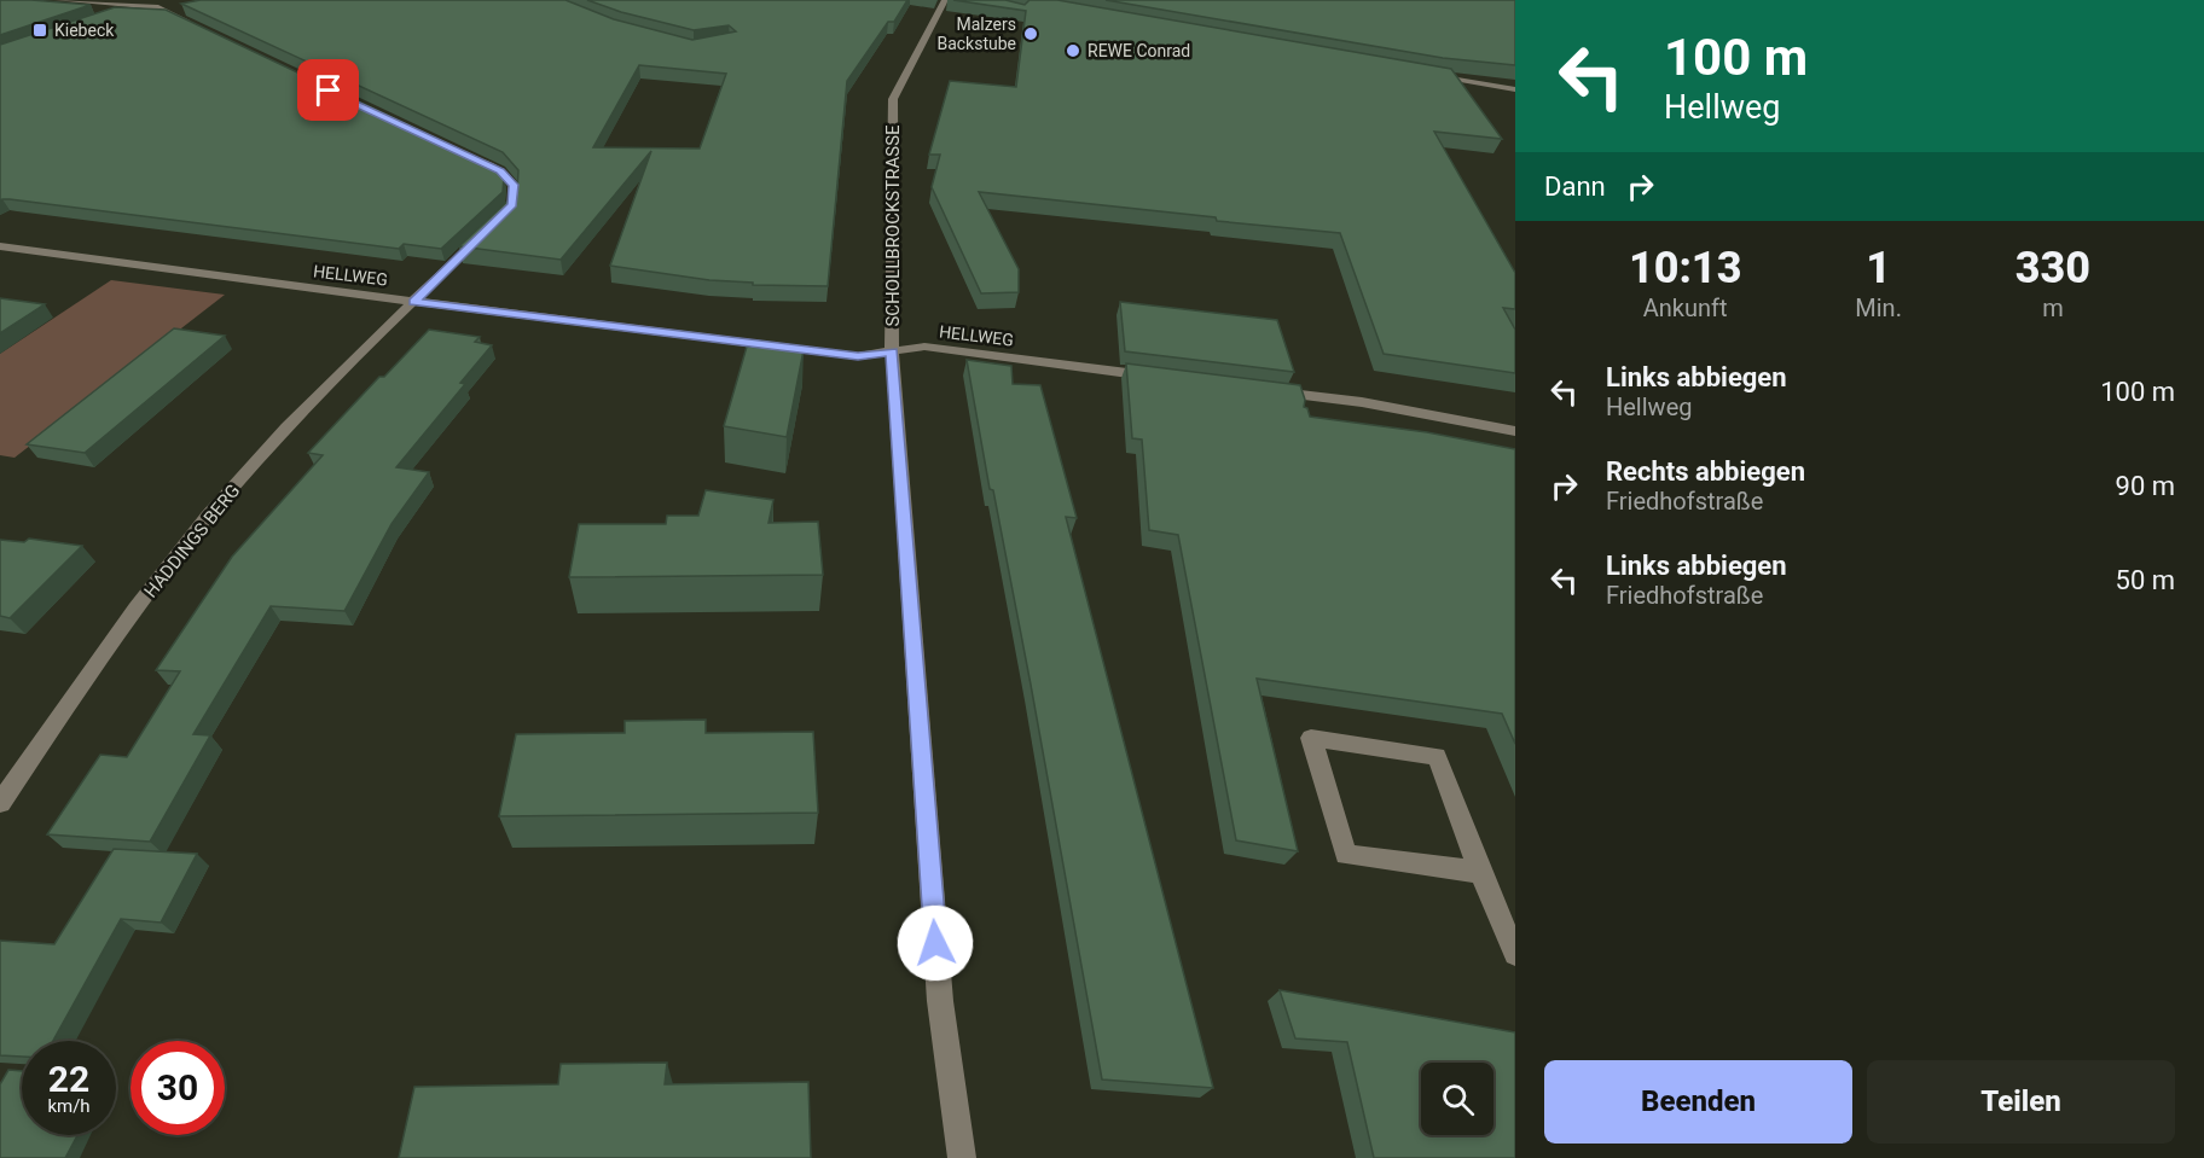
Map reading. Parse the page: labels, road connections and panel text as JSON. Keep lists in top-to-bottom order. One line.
{"streets":{"street":["SCHOLLBROCKSTRASSE","HELLWEG","HADDINGS BERG"]},"crossings":[["SCHOLLBROCKSTRASSE","HELLWEG"],["HELLWEG","HADDINGS BERG"]],"places":{"transit":["Kiebeck"],"other":["Malzers Backstube","REWE Conrad"]},"page":{"turn":["100 m","Hellweg"],"then":"Dann","eta":["10:13","Ankunft","1","Min.","330","m"],"list":[{"name":"Links abbiegen","note":"Hellweg","value":"100 m"},{"name":"Rechts abbiegen","note":"Friedhofstraße","value":"90 m"},{"name":"Links abbiegen","note":"Friedhofstraße","value":"50 m"}],"speed":"22 km/h","limit":"30","buttons":["Beenden","Teilen"]}}
